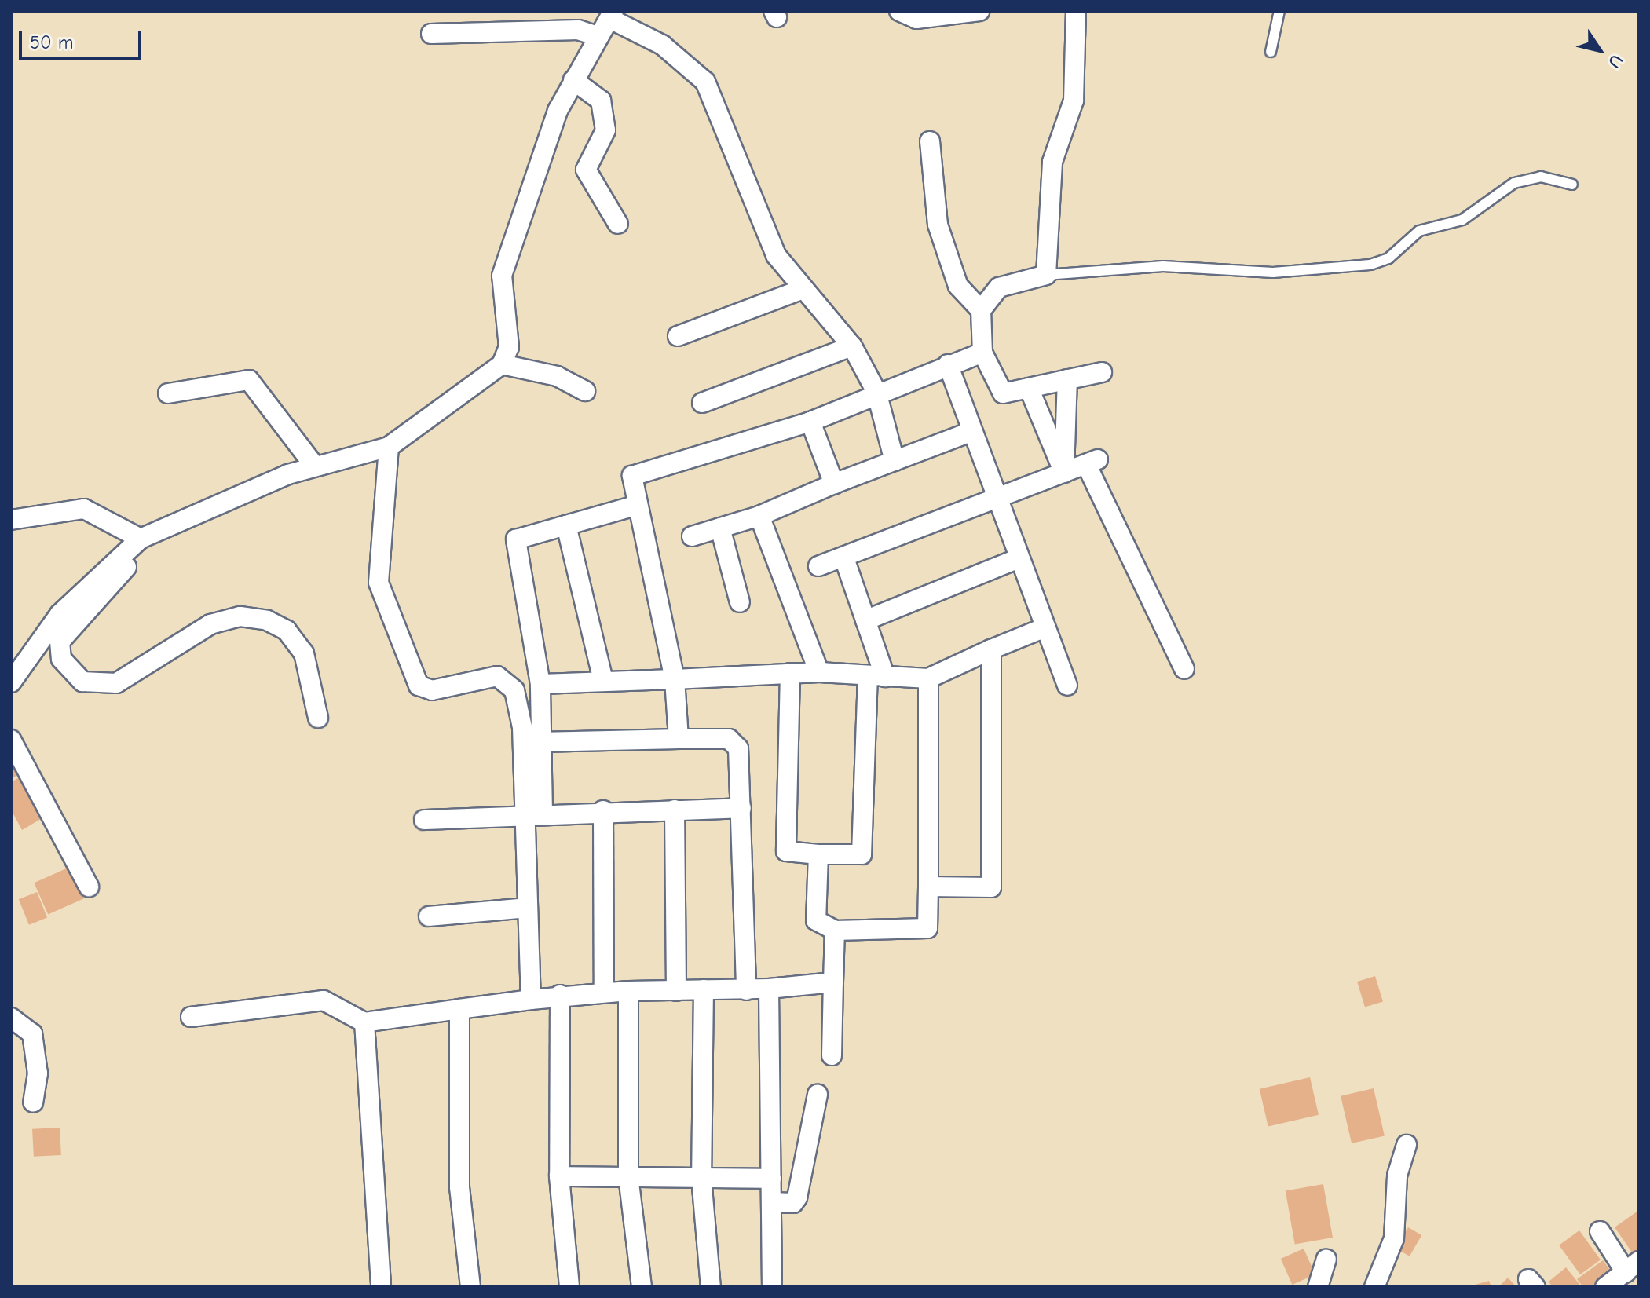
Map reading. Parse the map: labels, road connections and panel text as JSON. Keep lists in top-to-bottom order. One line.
{"scale_bar":"50 m","north":"bottom right"}
